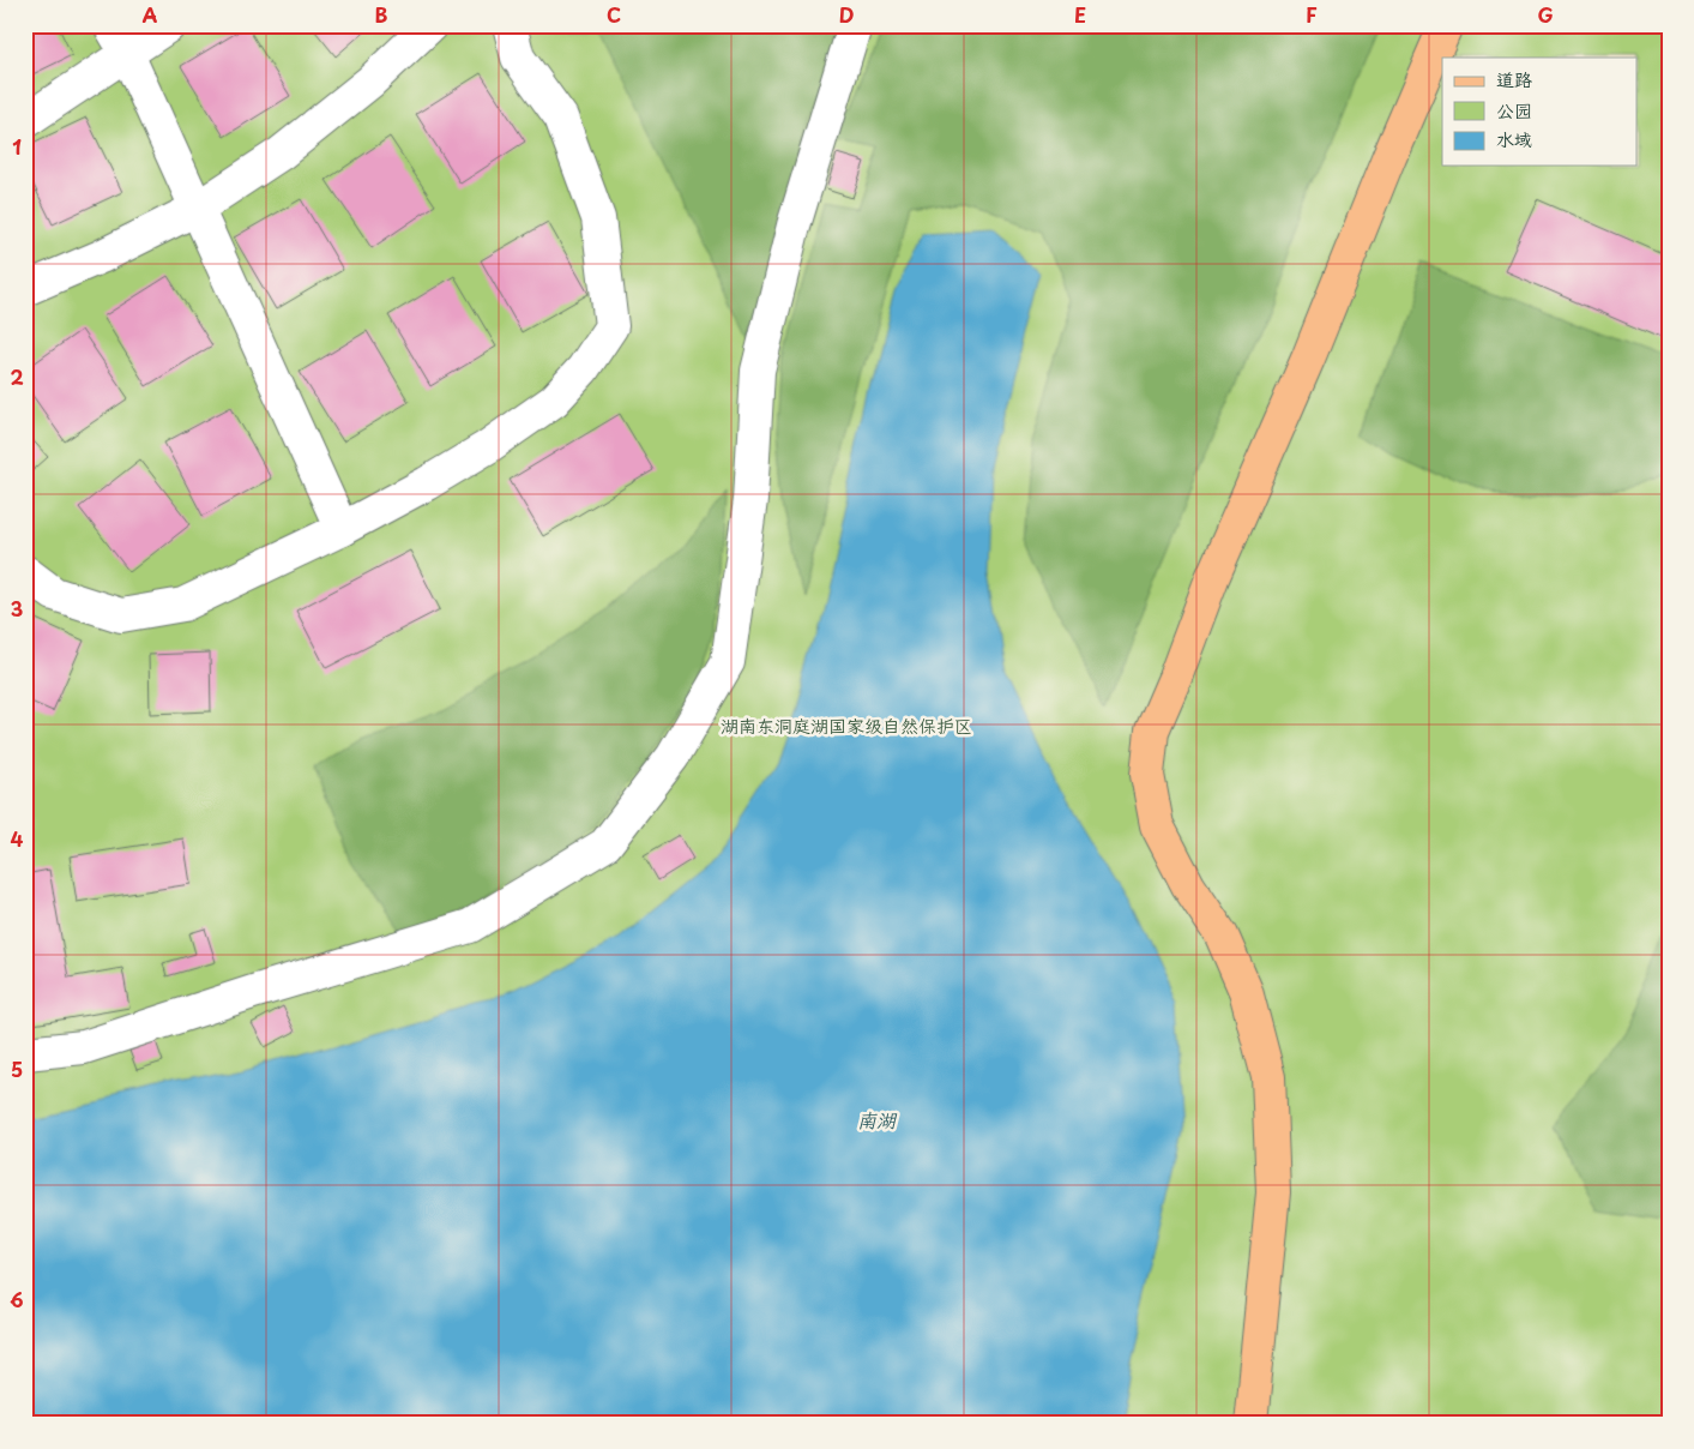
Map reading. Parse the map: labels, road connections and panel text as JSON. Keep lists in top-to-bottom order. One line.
{"water":["南湖"],"parks":["湖南东洞庭湖国家级自然保护区"],"legend":["道路","公园","水域"],"grid":{"columns":["A","B","C","D","E","F","G"],"rows":["1","2","3","4","5","6"]}}
